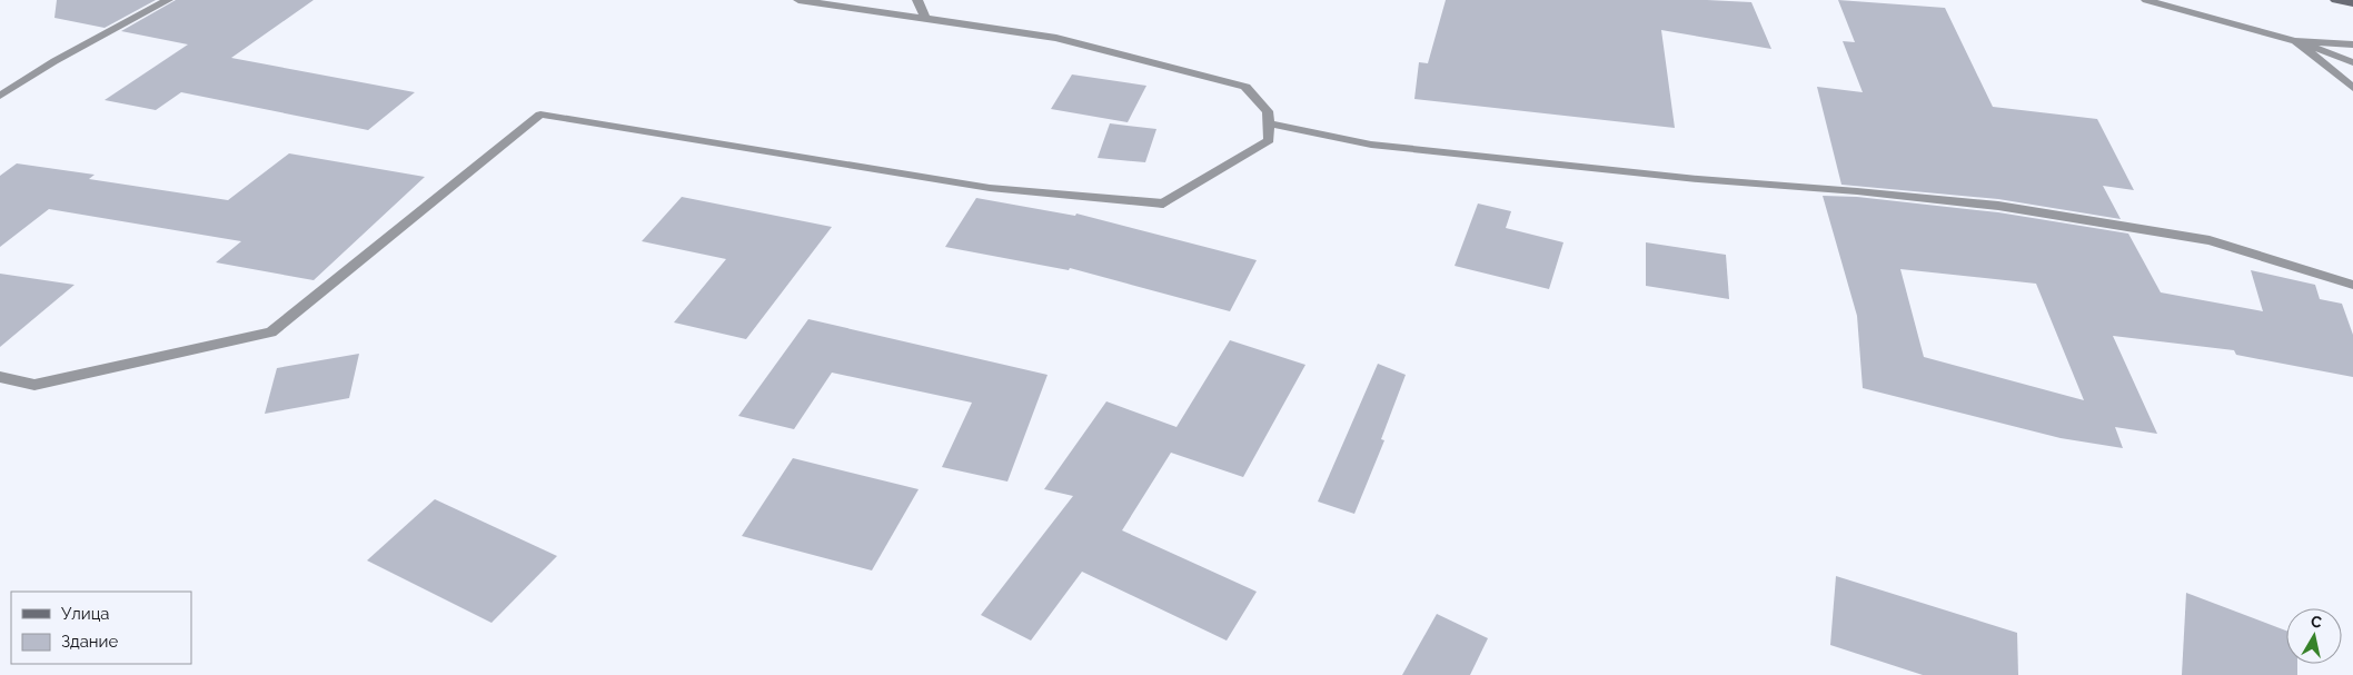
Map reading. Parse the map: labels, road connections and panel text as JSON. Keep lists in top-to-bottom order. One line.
{"legend":["Улица","Здание"],"north":"top"}
